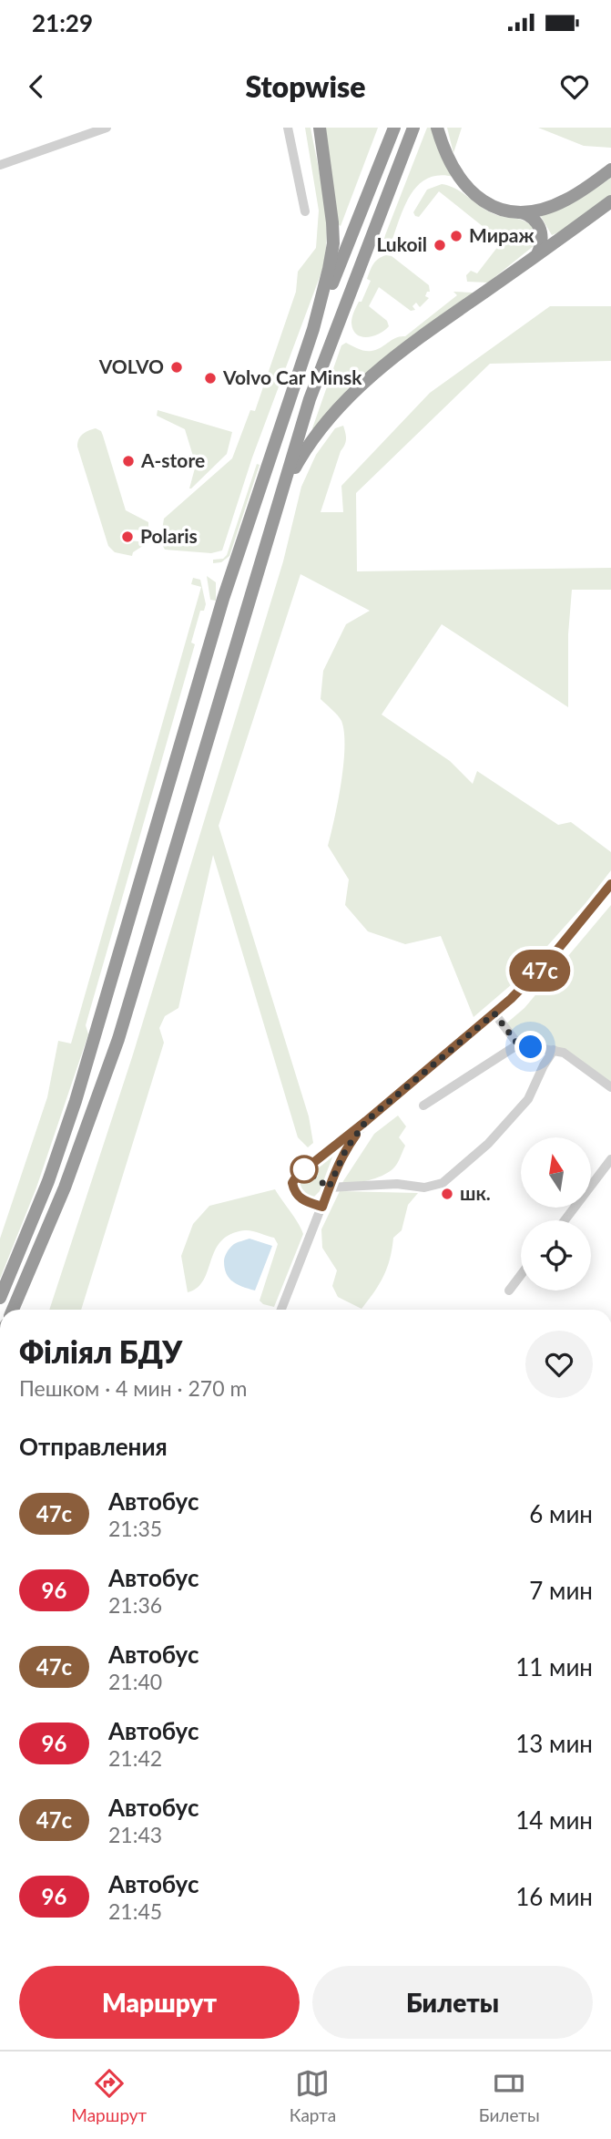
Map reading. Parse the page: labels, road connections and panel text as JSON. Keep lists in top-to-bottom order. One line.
{"places":["Мираж","Lukoil","VOLVO","Volvo Car Minsk","А-store","Polaris","шк."],"lines":["bus line 47с"],"north":"top","page":{"status":"21:29","header":"Stopwise","on_map":"47с","heading":[["Філіял БДУ","Пешком · 4 мин · 270 m"],"Отправления"],"list":[{"mark":"47с","name":"Автобус","note":"21:35","value":"6 мин"},{"mark":"96","name":"Автобус","note":"21:36","value":"7 мин"},{"mark":"47с","name":"Автобус","note":"21:40","value":"11 мин"},{"mark":"96","name":"Автобус","note":"21:42","value":"13 мин"},{"mark":"47с","name":"Автобус","note":"21:43","value":"14 мин"},{"mark":"96","name":"Автобус","note":"21:45","value":"16 мин"}],"buttons":["Маршрут","Билеты"],"tabs":["Маршрут","Карта","Билеты"]}}
